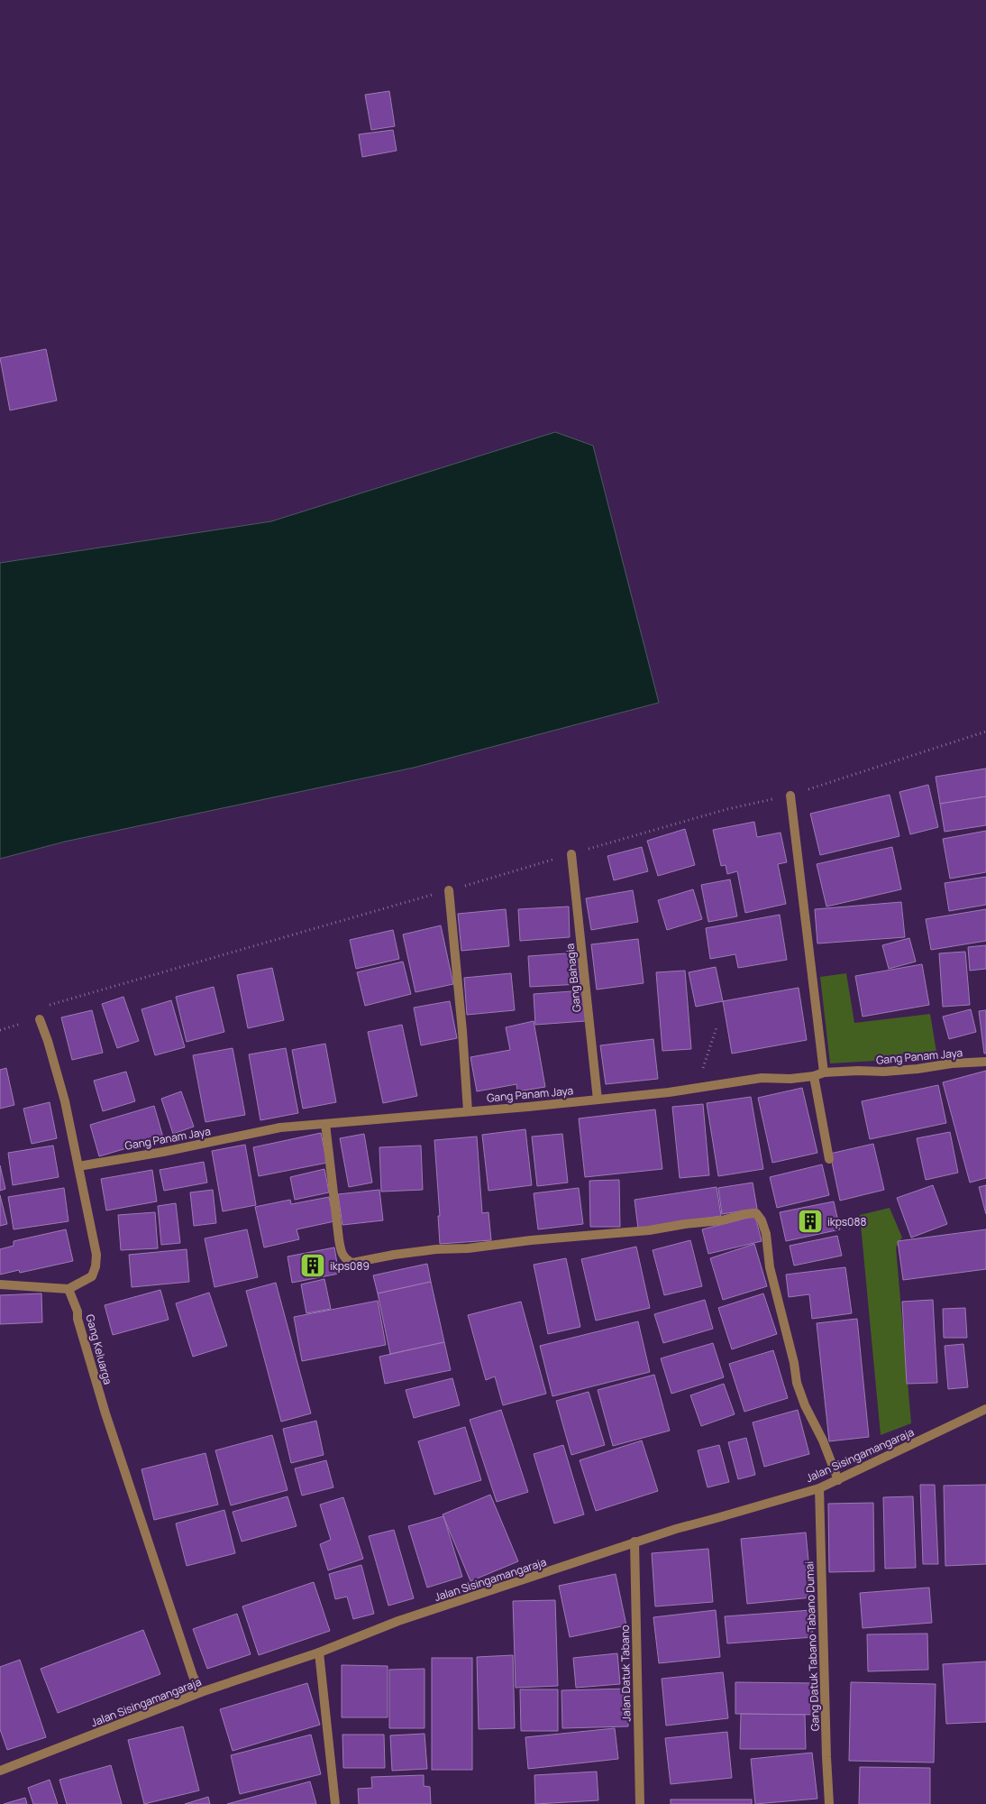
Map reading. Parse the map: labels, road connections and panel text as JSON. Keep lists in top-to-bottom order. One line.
{"streets":{"street":["Gang Bahagia","Gang Panam Jaya","Gang Keluarga","Jalan Sisingamangaraja","Gang Datuk Tabano Tabano Dumai","Jalan Datuk Tabano"]},"crossings":[["Gang Bahagia","Gang Panam Jaya"],["Gang Keluarga","Jalan Sisingamangaraja"],["Jalan Sisingamangaraja","Gang Datuk Tabano Tabano Dumai"],["Jalan Sisingamangaraja","Jalan Datuk Tabano"]],"places":{"building":["ikps088","ikps089"]}}
